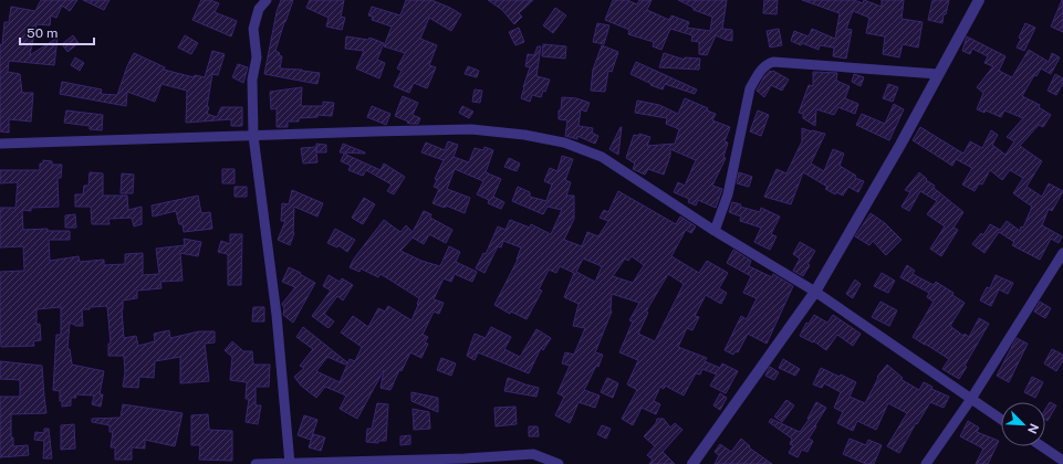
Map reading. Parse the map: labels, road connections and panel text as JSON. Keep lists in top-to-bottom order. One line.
{"scale_bar":"50 m","north":"bottom right"}
